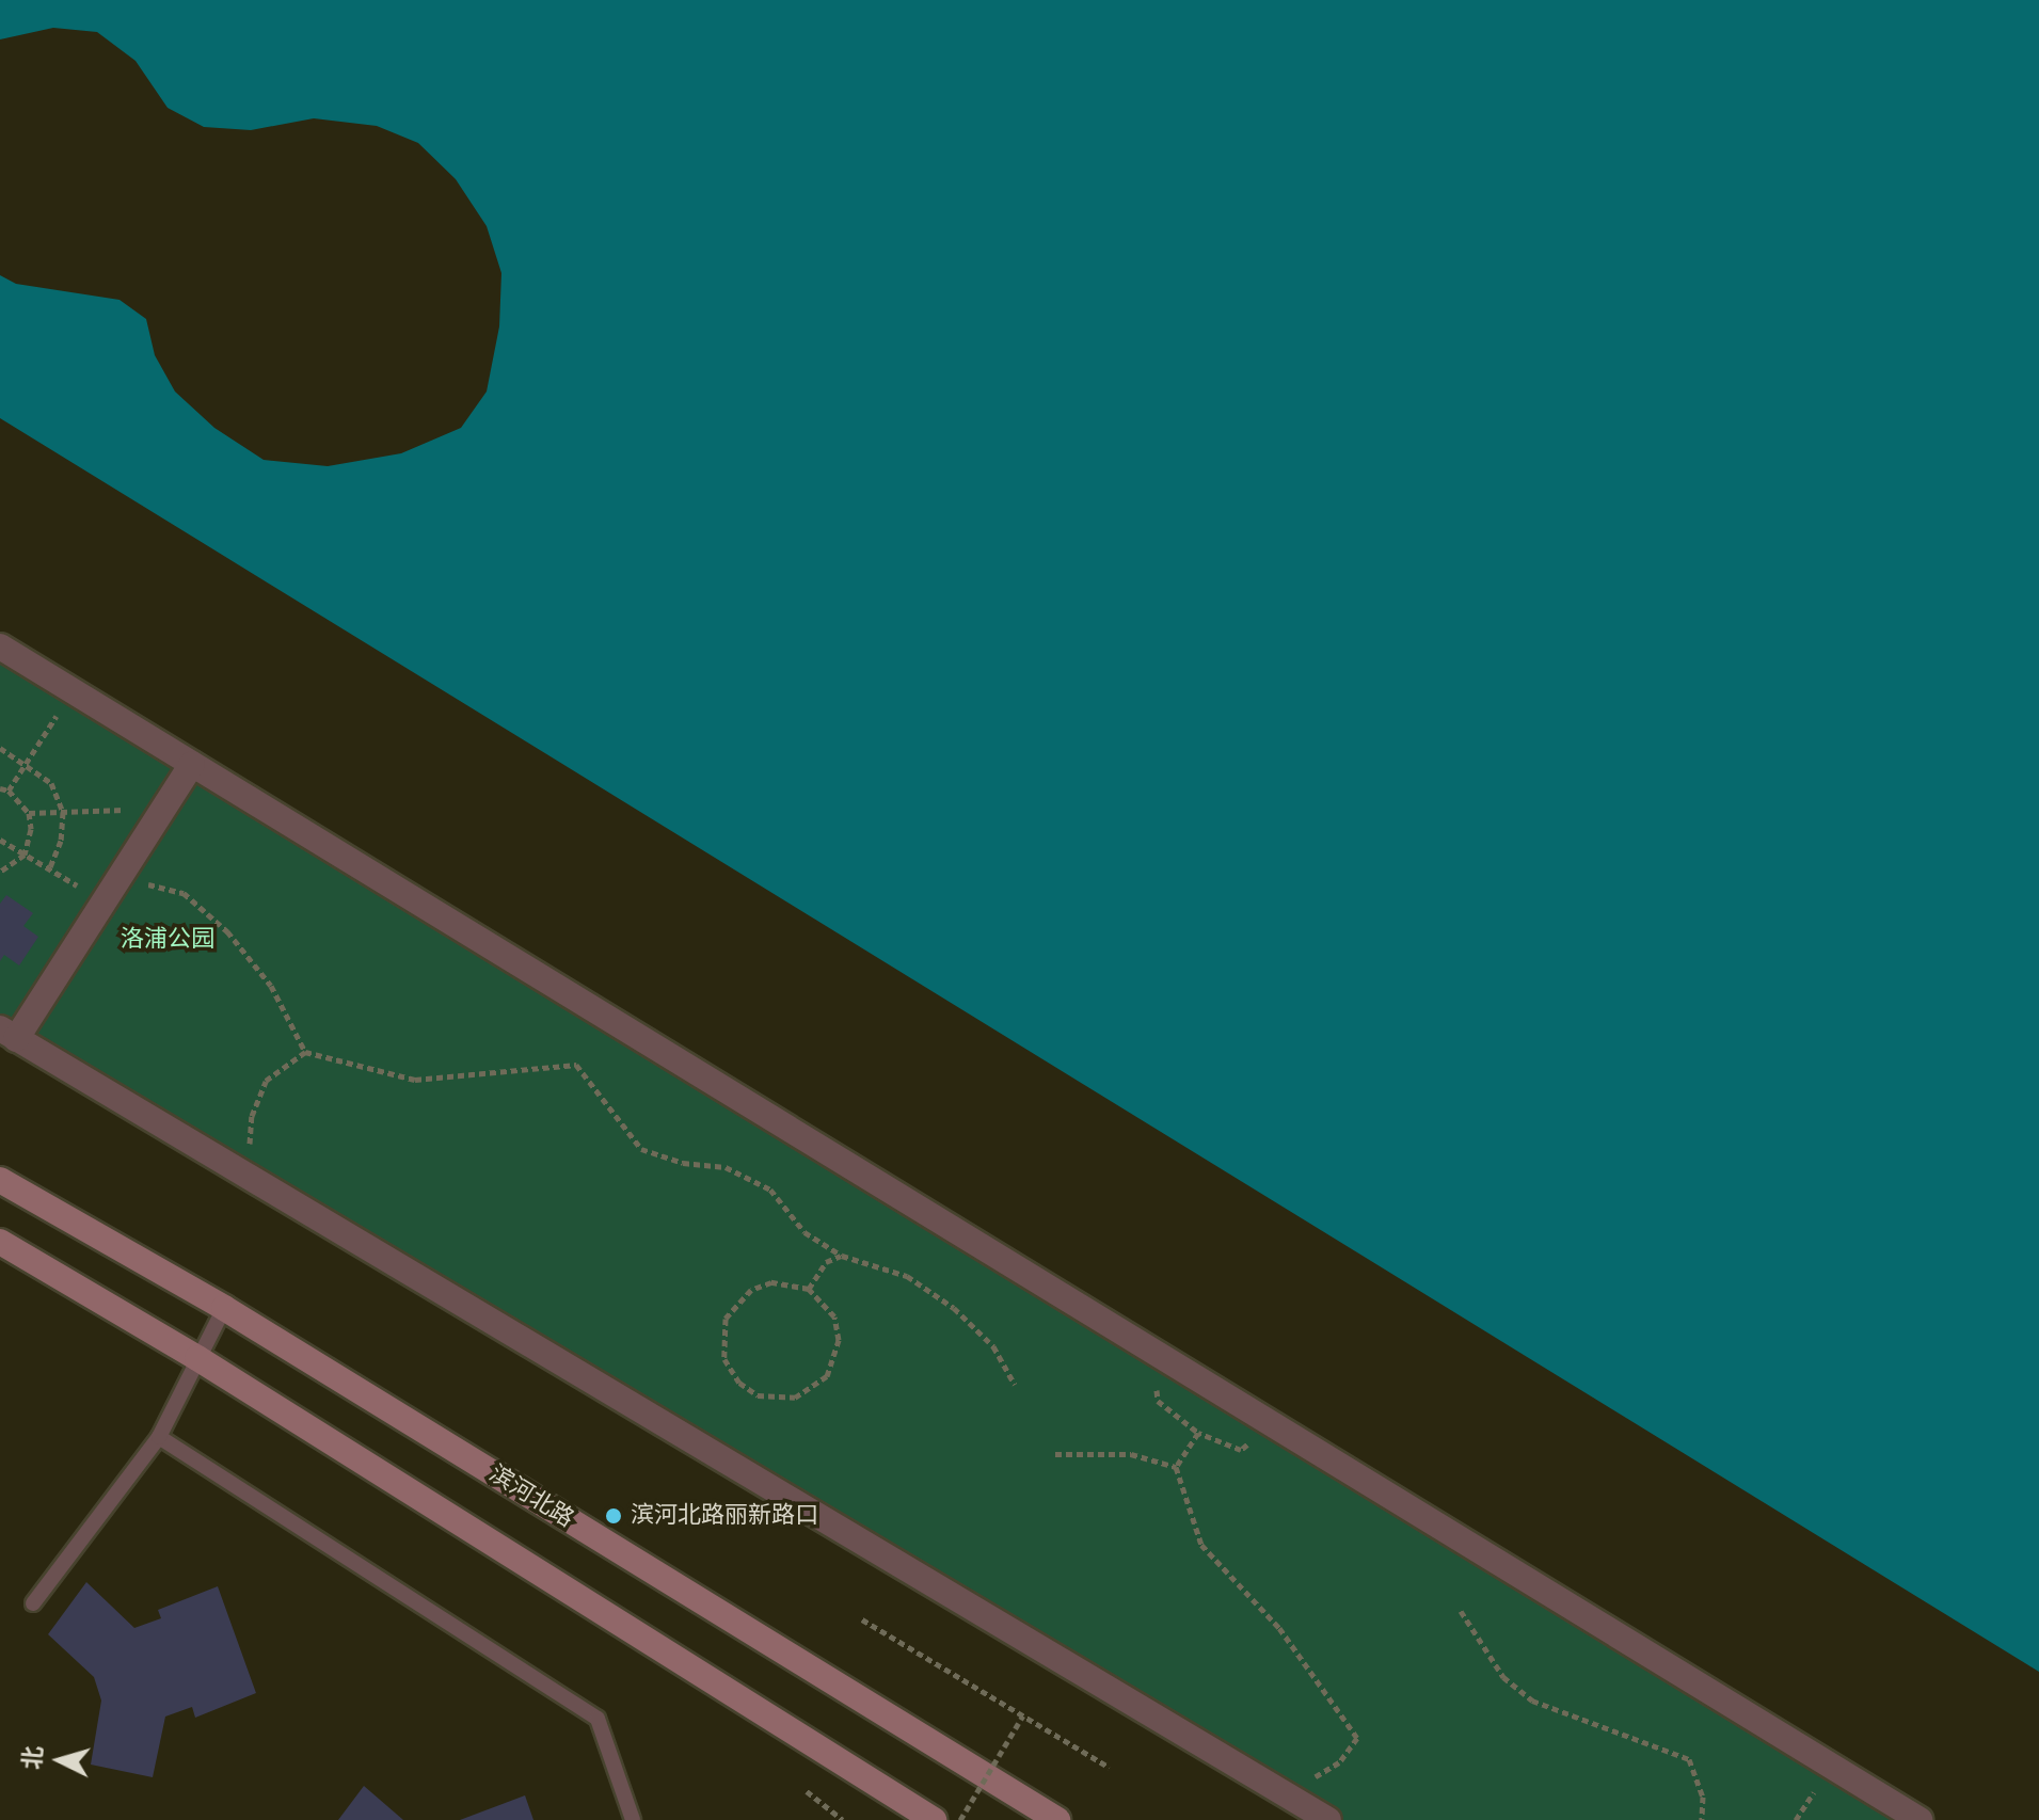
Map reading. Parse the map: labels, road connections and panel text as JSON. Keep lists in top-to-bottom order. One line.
{"streets":{"main road":["滨河北路"]},"parks":["洛浦公园"],"places":["滨河北路丽新路口"],"north":"left"}
